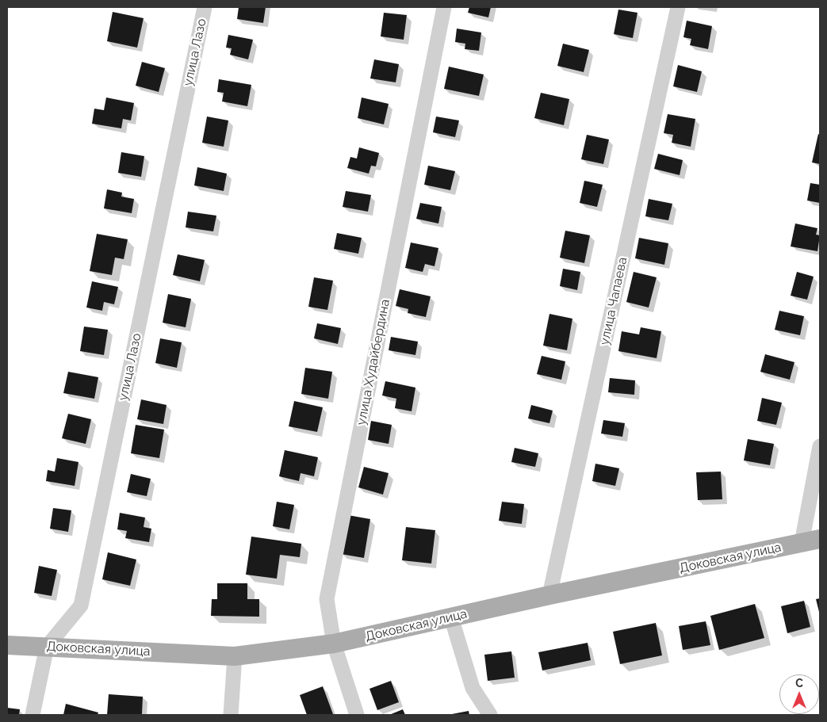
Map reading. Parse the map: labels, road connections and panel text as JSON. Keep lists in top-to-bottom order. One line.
{"streets":{"main road":["Доковская улица"],"street":["улица Лазо","улица Чапаева","улица Худайбердина"]},"crossings":[["улица Лазо","Доковская улица"],["улица Чапаева","Доковская улица"],["улица Худайбердина","Доковская улица"]],"north":"top"}
